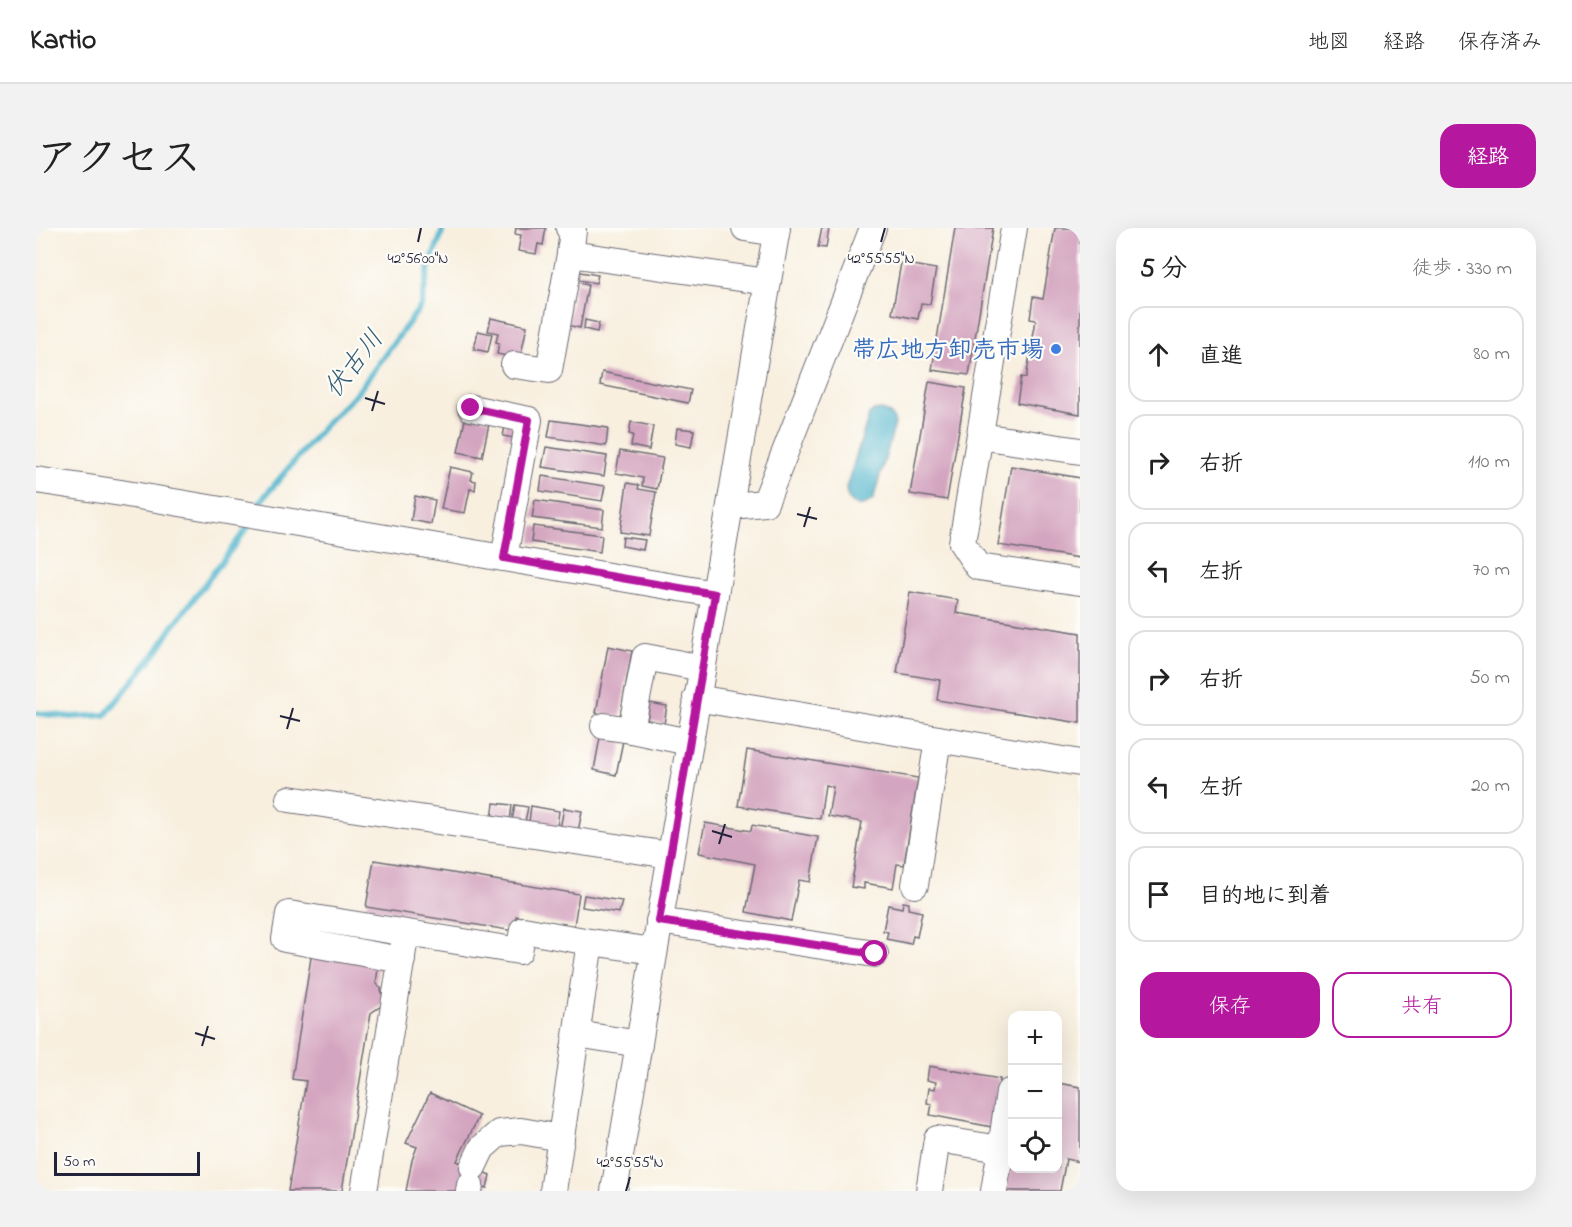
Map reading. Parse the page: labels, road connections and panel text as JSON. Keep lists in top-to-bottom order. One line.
{"water":["伏古川"],"places":["帯広地方卸売市場"],"scale_bar":"50 m","page":{"header":"Kartio","nav":["地図","経路","保存済み"],"title":"アクセス","buttons":["経路",["保存","共有"]],"heading":["5 分","徒歩 · 330 m"],"list":[["直進","80 m"],["右折","110 m"],["左折","70 m"],["右折","50 m"],["左折","20 m"],"目的地に到着"],"map_buttons":["+","−"],"scale":"50 m"},"coordinates":["42°56'00\"N","42°55'55\"N"]}
